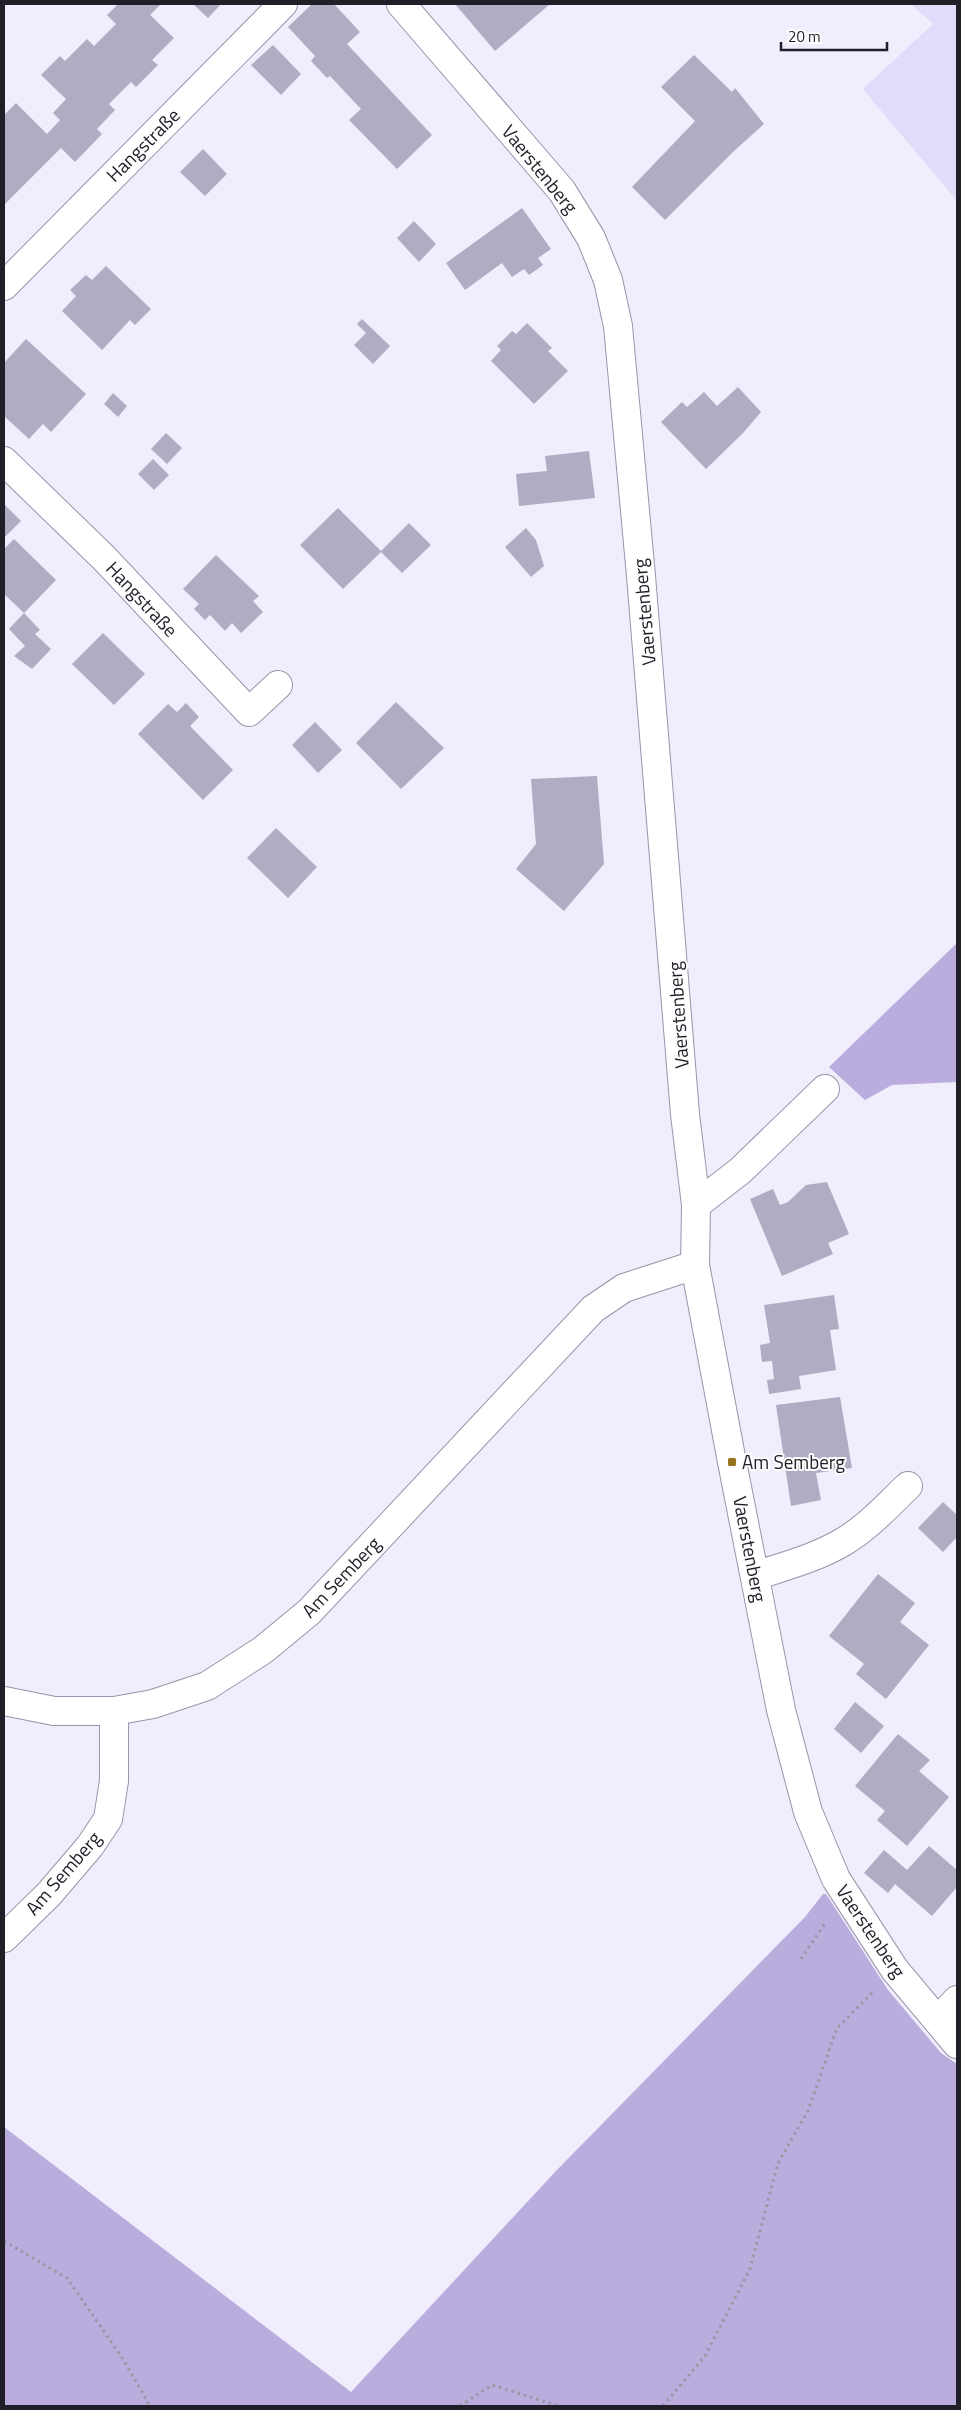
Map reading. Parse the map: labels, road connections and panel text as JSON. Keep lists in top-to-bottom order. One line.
{"streets":{"street":["Hangstraße","Vaerstenberg","Am Semberg"]},"crossings":[["Vaerstenberg","Am Semberg"]],"places":{"transit":["Am Semberg"]},"scale_bar":"20 m"}
